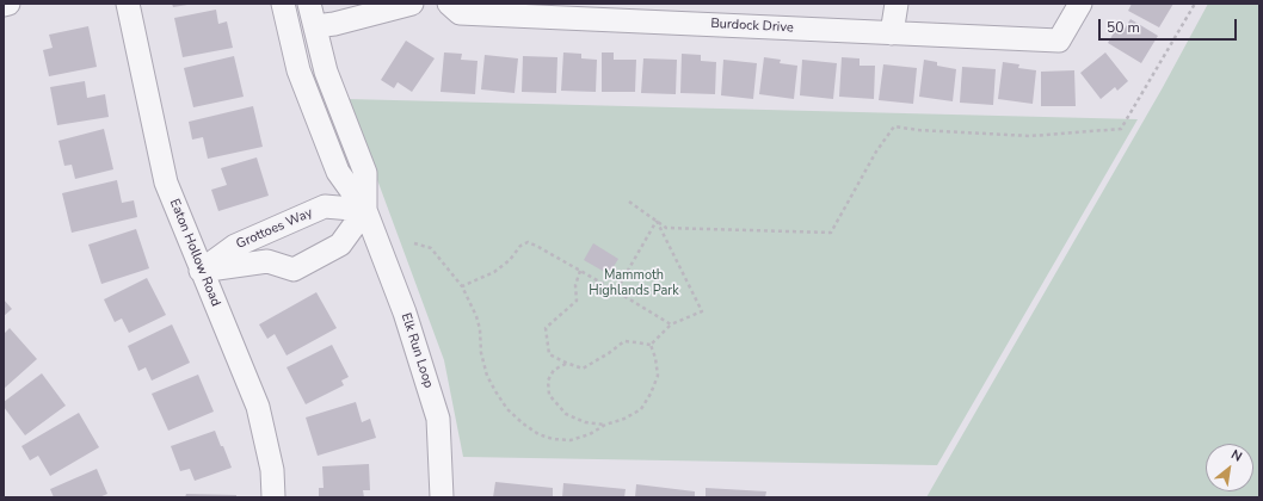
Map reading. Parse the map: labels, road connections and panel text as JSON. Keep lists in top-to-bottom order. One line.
{"streets":{"street":["Burdock Drive","Grottoes Way","Eaton Hollow Road","Elk Run Loop"]},"crossings":[["Grottoes Way","Eaton Hollow Road"],["Grottoes Way","Elk Run Loop"]],"parks":["Mammoth Highlands Park"],"scale_bar":"50 m","north":"top right"}
